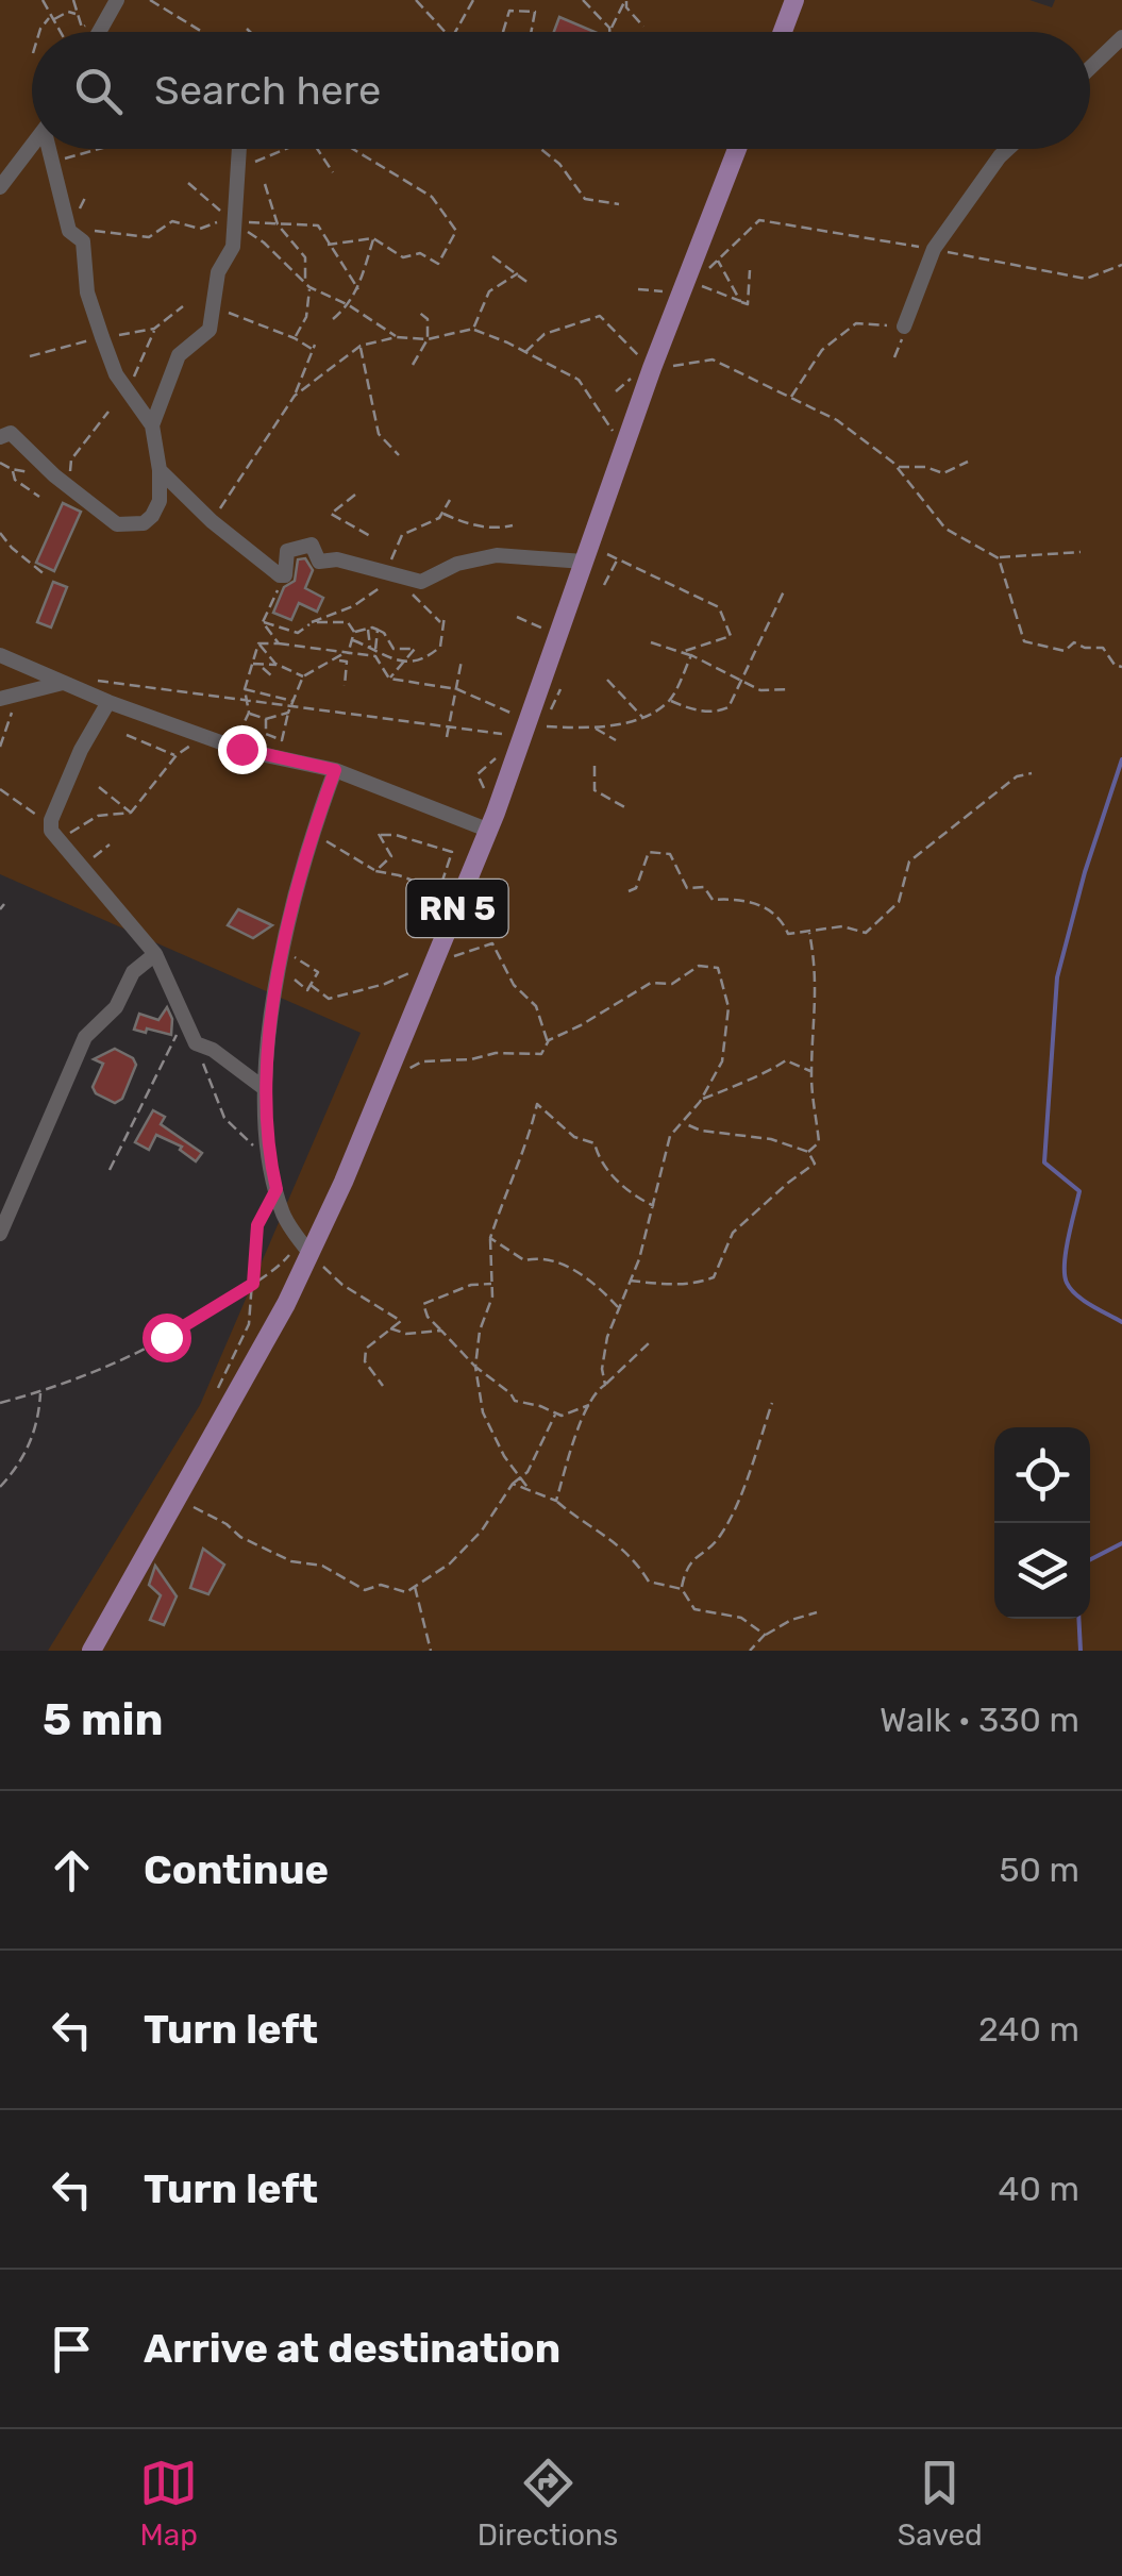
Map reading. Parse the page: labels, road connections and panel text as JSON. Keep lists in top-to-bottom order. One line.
{"streets":{"main road":["RN 5"]},"page":{"search":"Search here","heading":["5 min","Walk · 330 m"],"list":[["Continue","50 m"],["Turn left","240 m"],["Turn left","40 m"],"Arrive at destination"],"nav":["Map","Directions","Saved"]}}
